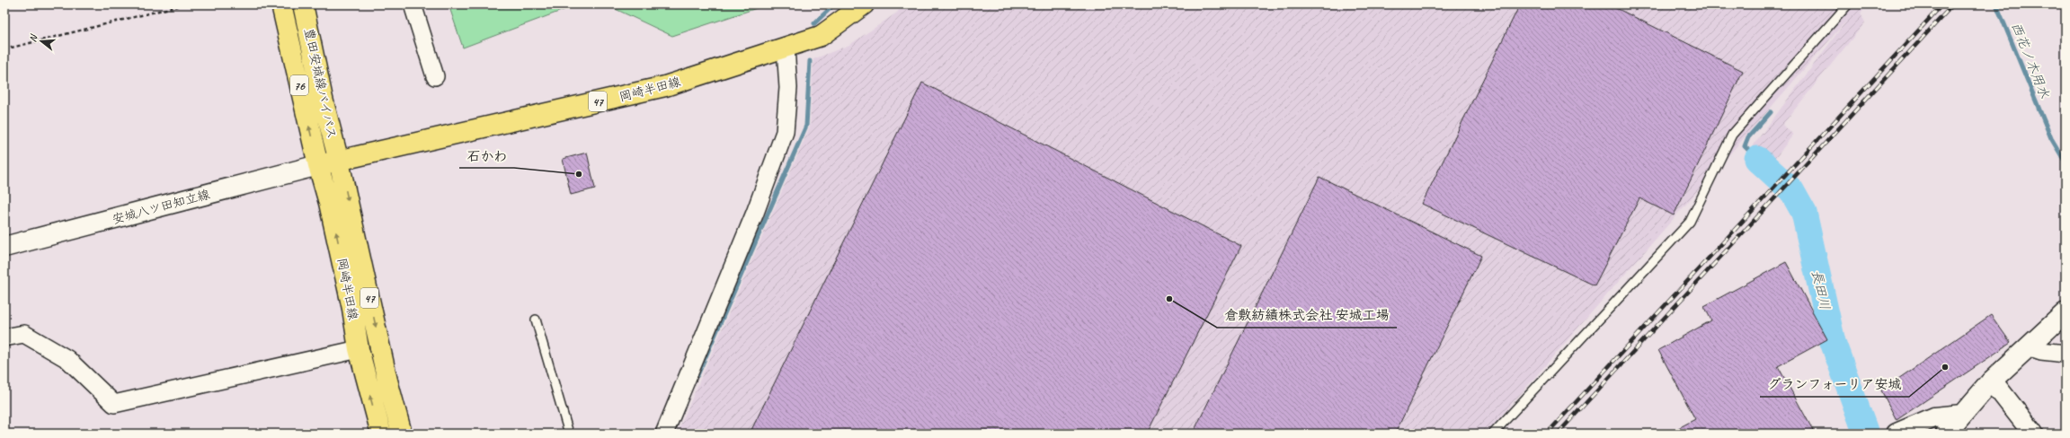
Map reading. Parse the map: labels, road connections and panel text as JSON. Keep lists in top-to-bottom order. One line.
{"streets":{"main road":["豊田安城線バイパス","76","岡崎半田線","47","安城八ツ田知立線"]},"crossings":[["豊田安城線バイパス","岡崎半田線"],["豊田安城線バイパス","安城八ツ田知立線"],["岡崎半田線","安城八ツ田知立線"]],"water":["西花ノ木用水","長田川"],"places":["石かわ","倉敷紡績株式会社 安城工場","グランフォーリア安城"],"north":"left"}
